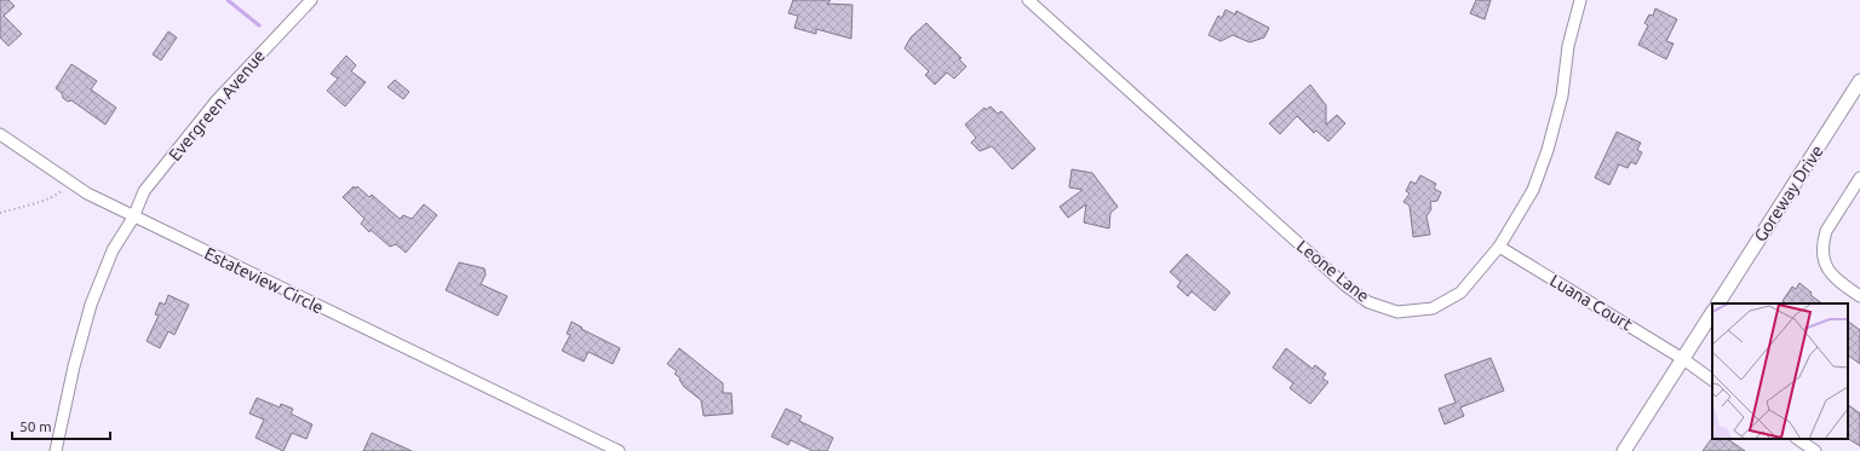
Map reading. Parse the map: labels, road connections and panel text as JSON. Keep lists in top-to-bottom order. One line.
{"streets":{"street":["Evergreen Avenue","Goreway Drive","Leone Lane","Estateview Circle","Luana Court"]},"crossings":[["Evergreen Avenue","Estateview Circle"],["Leone Lane","Luana Court"]],"scale_bar":"50 m"}
